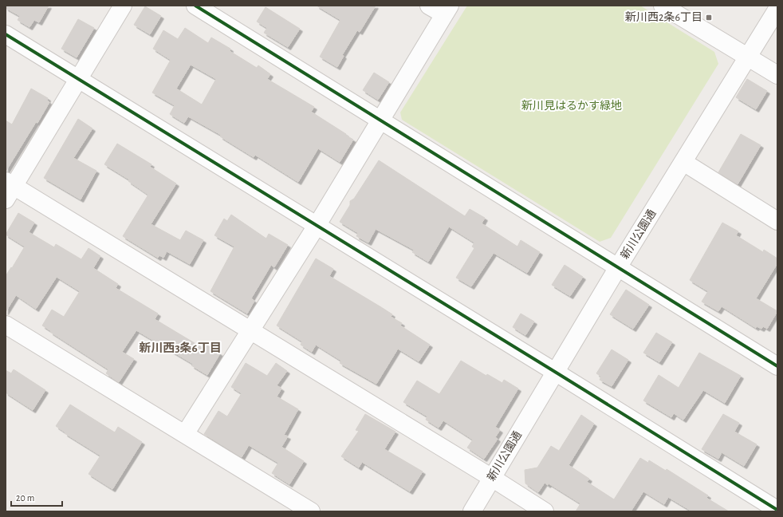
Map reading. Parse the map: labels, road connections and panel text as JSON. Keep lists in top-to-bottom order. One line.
{"streets":{"street":["新川公園通"]},"districts":["新川西3条6丁目"],"parks":["新川見はるかす緑地"],"places":{"transit":["新川西2条6丁目"]},"scale_bar":"20 m"}
